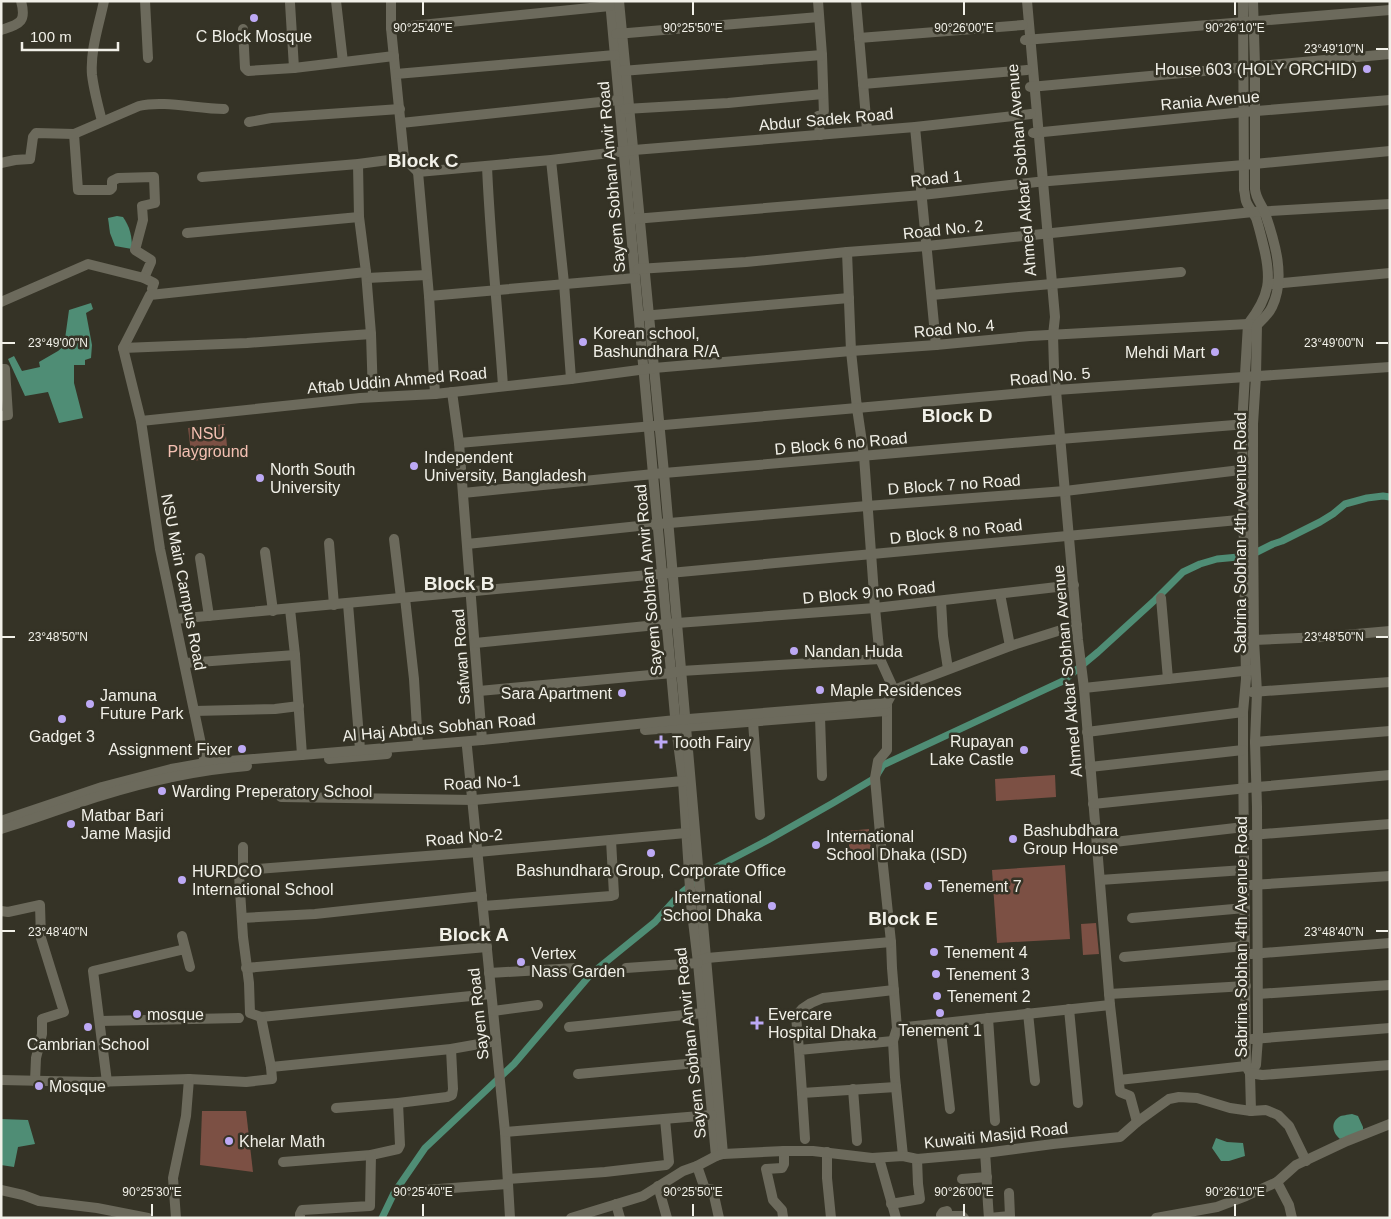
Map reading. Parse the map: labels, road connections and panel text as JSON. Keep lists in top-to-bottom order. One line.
{"streets":{"street":["Rania Avenue","Abdur Sadek Road","Ahmed Akbar Sobhan Avenue","Sayem Sobhan Anvir Road","Road 1","Road No. 2","Road No. 4","Road No. 5","Aftab Uddin Ahmed Road","D Block 6 no Road","D Block 7 no Road","D Block 8 no Road","Sabrina Sobhan 4th Avenue Road","NSU Main Campus Road","D Block 9 no Road","Safwan Road","Al Haj Abdus Sobhan Road","Road No-1","Road No-2","Sayem Road","Kuwaiti Masjid Road"]},"crossings":[["Rania Avenue","Ahmed Akbar Sobhan Avenue"],["Abdur Sadek Road","Ahmed Akbar Sobhan Avenue"],["Abdur Sadek Road","Sayem Sobhan Anvir Road"],["Ahmed Akbar Sobhan Avenue","Road 1"],["Ahmed Akbar Sobhan Avenue","Road No. 2"],["Ahmed Akbar Sobhan Avenue","Road No. 4"],["Ahmed Akbar Sobhan Avenue","Road No. 5"],["Ahmed Akbar Sobhan Avenue","D Block 6 no Road"],["Ahmed Akbar Sobhan Avenue","D Block 7 no Road"],["Ahmed Akbar Sobhan Avenue","D Block 8 no Road"],["Ahmed Akbar Sobhan Avenue","D Block 9 no Road"],["Sayem Sobhan Anvir Road","Road 1"],["Sayem Sobhan Anvir Road","Road No. 2"],["Sayem Sobhan Anvir Road","Road No. 4"],["Sayem Sobhan Anvir Road","Road No. 5"],["Sayem Sobhan Anvir Road","Aftab Uddin Ahmed Road"],["Sayem Sobhan Anvir Road","D Block 6 no Road"],["Sayem Sobhan Anvir Road","D Block 7 no Road"],["Sayem Sobhan Anvir Road","D Block 8 no Road"],["Sayem Sobhan Anvir Road","D Block 9 no Road"],["Sayem Sobhan Anvir Road","Al Haj Abdus Sobhan Road"],["Sayem Sobhan Anvir Road","Road No-1"],["Sayem Sobhan Anvir Road","Road No-2"],["Sayem Sobhan Anvir Road","Kuwaiti Masjid Road"],["Road No. 4","Aftab Uddin Ahmed Road"],["Road No. 4","Sabrina Sobhan 4th Avenue Road"],["Road No. 5","Sabrina Sobhan 4th Avenue Road"],["Road No. 5","Safwan Road"],["Aftab Uddin Ahmed Road","NSU Main Campus Road"],["Aftab Uddin Ahmed Road","Safwan Road"],["D Block 6 no Road","Safwan Road"],["D Block 7 no Road","Sabrina Sobhan 4th Avenue Road"],["D Block 7 no Road","Safwan Road"],["D Block 8 no Road","Sabrina Sobhan 4th Avenue Road"],["D Block 8 no Road","NSU Main Campus Road"],["D Block 8 no Road","Safwan Road"],["Sabrina Sobhan 4th Avenue Road","Kuwaiti Masjid Road"],["NSU Main Campus Road","Al Haj Abdus Sobhan Road"],["D Block 9 no Road","Safwan Road"],["Safwan Road","Al Haj Abdus Sobhan Road"],["Al Haj Abdus Sobhan Road","Sayem Road"],["Road No-1","Sayem Road"],["Road No-2","Sayem Road"]],"districts":["Block C","Block D","Block B","Block E","Block A"],"parks":["NSU Playground"],"places":{"other":["C Block Mosque","House 603 (HOLY ORCHID)","Korean school, Bashundhara R/A","Mehdi Mart","Independent University, Bangladesh","North South University","Nandan Huda","Maple Residences","Sara Apartment","Jamuna Future Park","Gadget 3","Assignment Fixer","Rupayan Lake Castle","Warding Preperatory School","Matbar Bari Jame Masjid","Bashubdhara Group House","International School Dhaka (ISD)","Bashundhara Group, Corporate Office","HURDCO International School","Tenement 7","International School Dhaka","Tenement 4","Vertex Nass Garden","Tenement 3","Tenement 2","Tenement 1","mosque","Cambrian School","Mosque","Khelar Math"],"health":["Tooth Fairy","Evercare Hospital Dhaka"]},"scale_bar":"100 m","coordinates":["90°25'40\"E","90°25'50\"E","90°26'00\"E","90°26'10\"E","23°49'10\"N","23°49'00\"N","23°48'50\"N","23°48'40\"N","90°25'30\"E"]}
